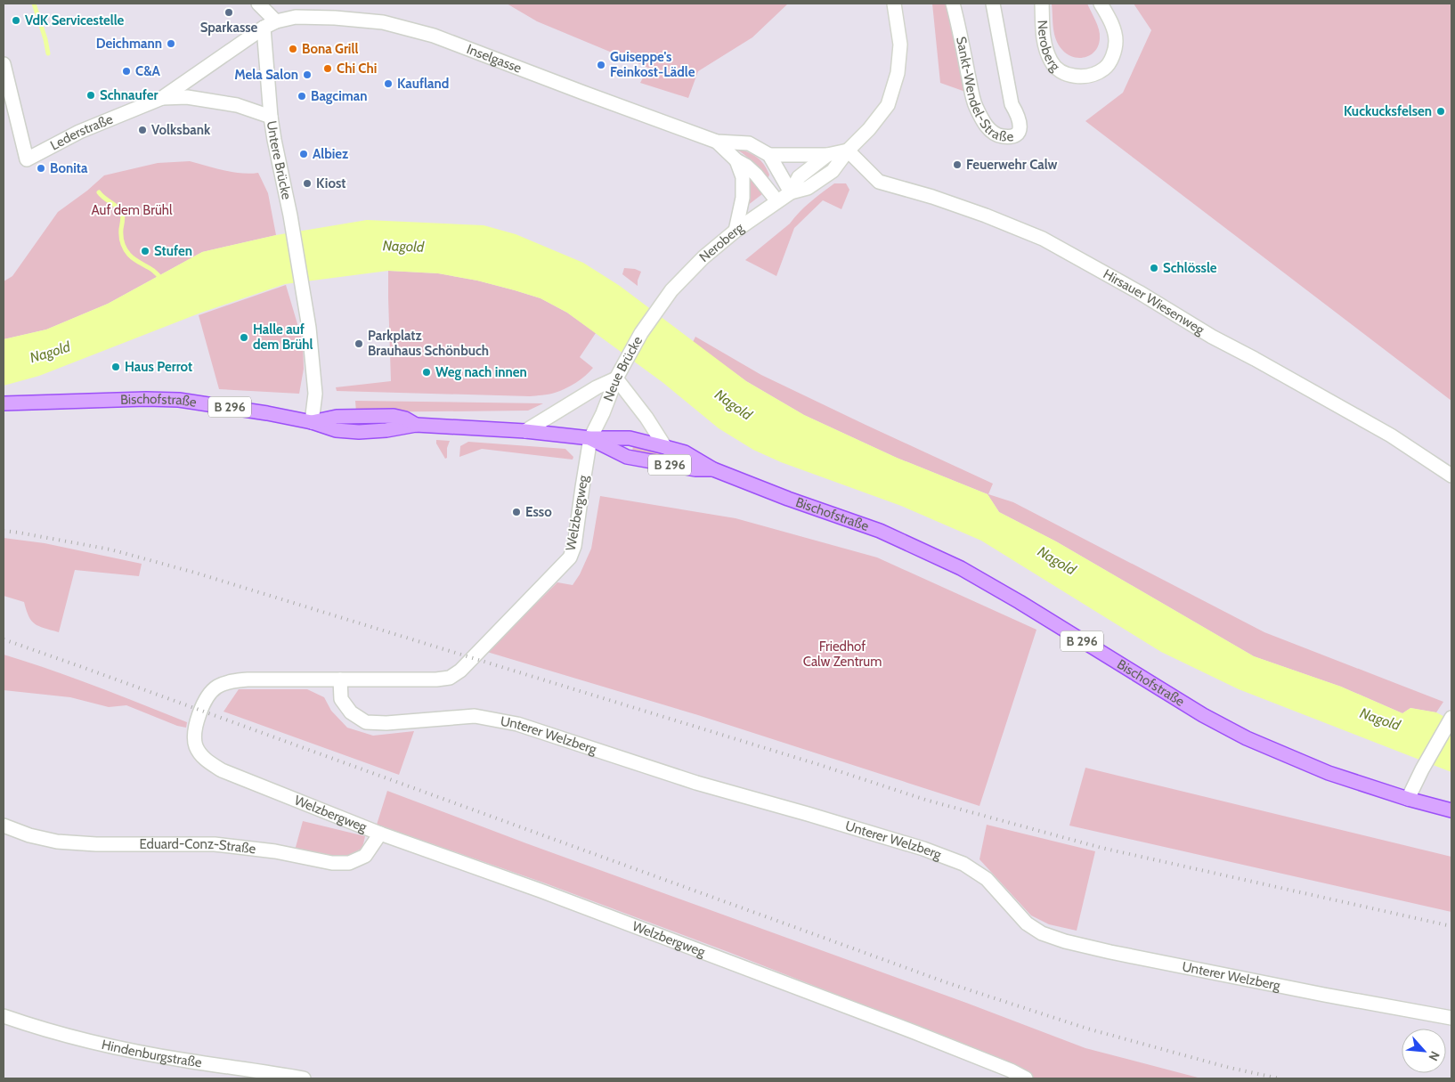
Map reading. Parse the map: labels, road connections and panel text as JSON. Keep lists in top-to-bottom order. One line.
{"streets":{"main road":["Bischofstraße","B 296"],"street":["Neroberg","Inselgasse","Sankt-Wendel-Straße","Lederstraße","Untere Brücke","Hirsauer Wiesenweg","Neue Brücke","Welzbergweg","Unterer Welzberg","Eduard-Conz-Straße","Hindenburgstraße"]},"crossings":[["Neroberg","Inselgasse"],["Neroberg","Hirsauer Wiesenweg"],["Neroberg","Neue Brücke"],["Inselgasse","Lederstraße"],["Inselgasse","Untere Brücke"],["Lederstraße","Untere Brücke"],["Untere Brücke","Bischofstraße"],["Neue Brücke","Bischofstraße"],["Neue Brücke","Welzbergweg"],["Bischofstraße","Welzbergweg"],["Welzbergweg","Unterer Welzberg"],["Welzbergweg","Eduard-Conz-Straße"]],"water":["Nagold"],"parks":["Auf dem Brühl","Friedhof Calw Zentrum"],"places":["Sparkasse","VdK Servicestelle","Deichmann","Bona Grill","Guiseppe's Feinkost-Lädle","Chi Chi","C&A","Mela Salon","Kaufland","Schnaufer","Bagciman","Kuckucksfelsen","Volksbank","Albiez","Feuerwehr Calw","Bonita","Kiost","Stufen","Schlössle","Halle auf dem Brühl","Parkplatz Brauhaus Schönbuch","Haus Perrot","Weg nach innen","Esso"],"north":"bottom right"}
